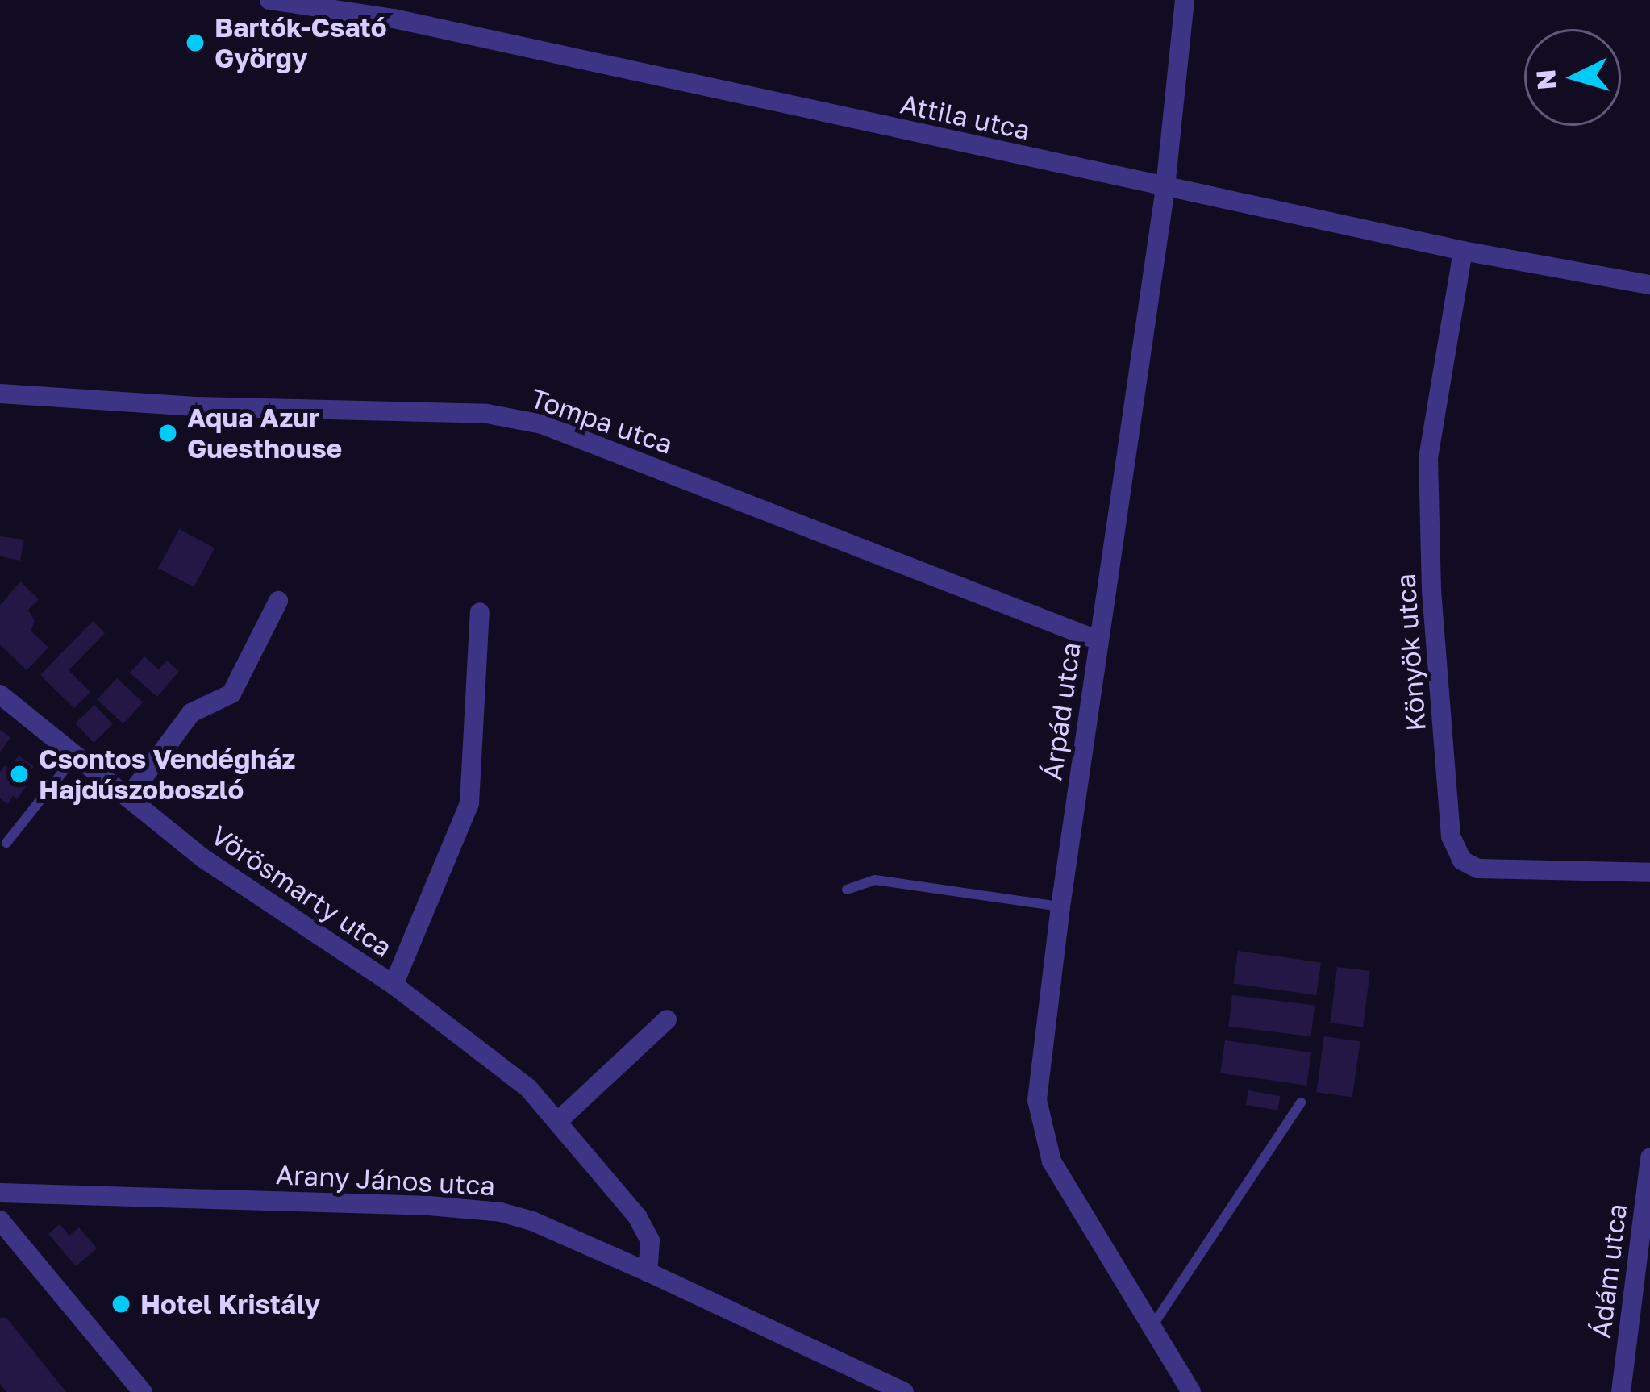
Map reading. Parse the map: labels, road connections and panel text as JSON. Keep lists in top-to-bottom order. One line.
{"streets":{"street":["Attila utca","Tompa utca","Könyök utca","Árpád utca","Vörösmarty utca","Arany János utca","Ádám utca"]},"crossings":[["Attila utca","Könyök utca"],["Attila utca","Árpád utca"],["Tompa utca","Árpád utca"],["Vörösmarty utca","Arany János utca"]],"places":["Bartók-Csató György","Aqua Azur Guesthouse","Csontos Vendégház Hajdúszoboszló","Hotel Kristály"],"north":"left"}
